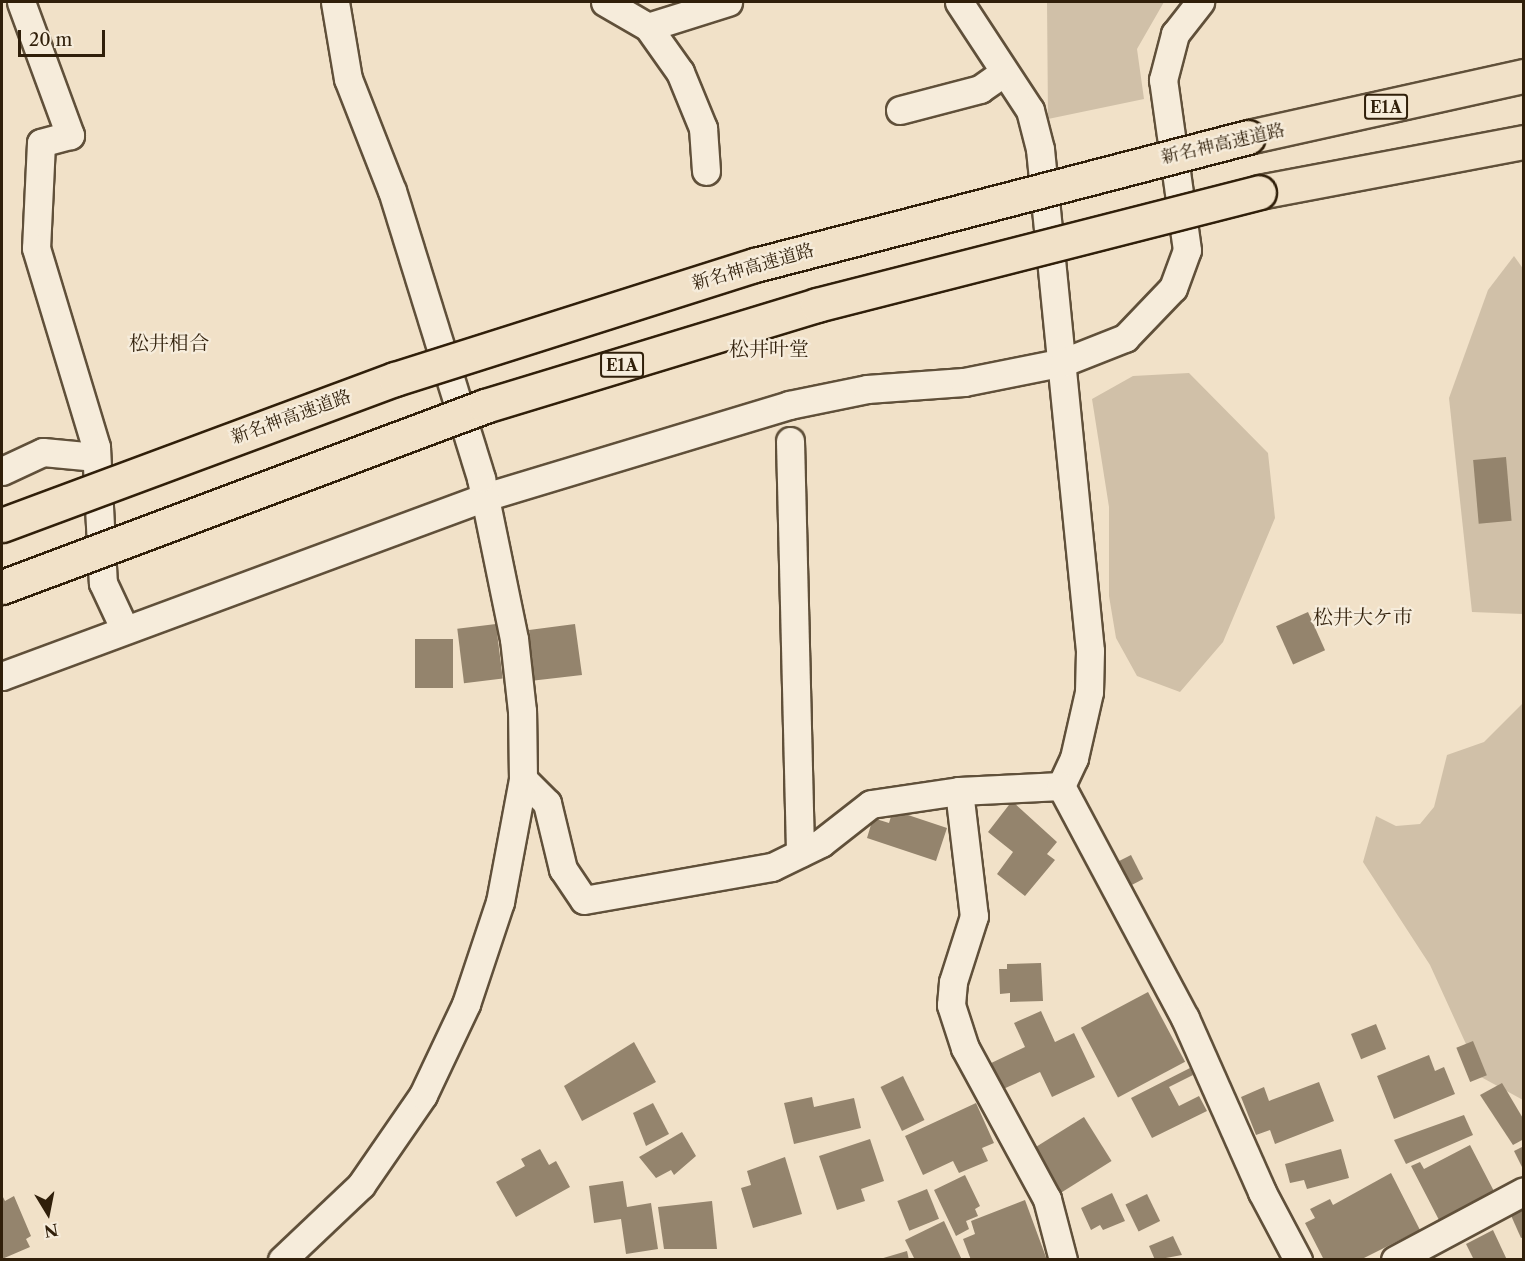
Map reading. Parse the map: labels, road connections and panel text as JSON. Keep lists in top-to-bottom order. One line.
{"streets":{"highway":["E1A","新名神高速道路"]},"districts":["松井相合","松井叶堂","松井大ケ市"],"scale_bar":"20 m","north":"bottom"}
